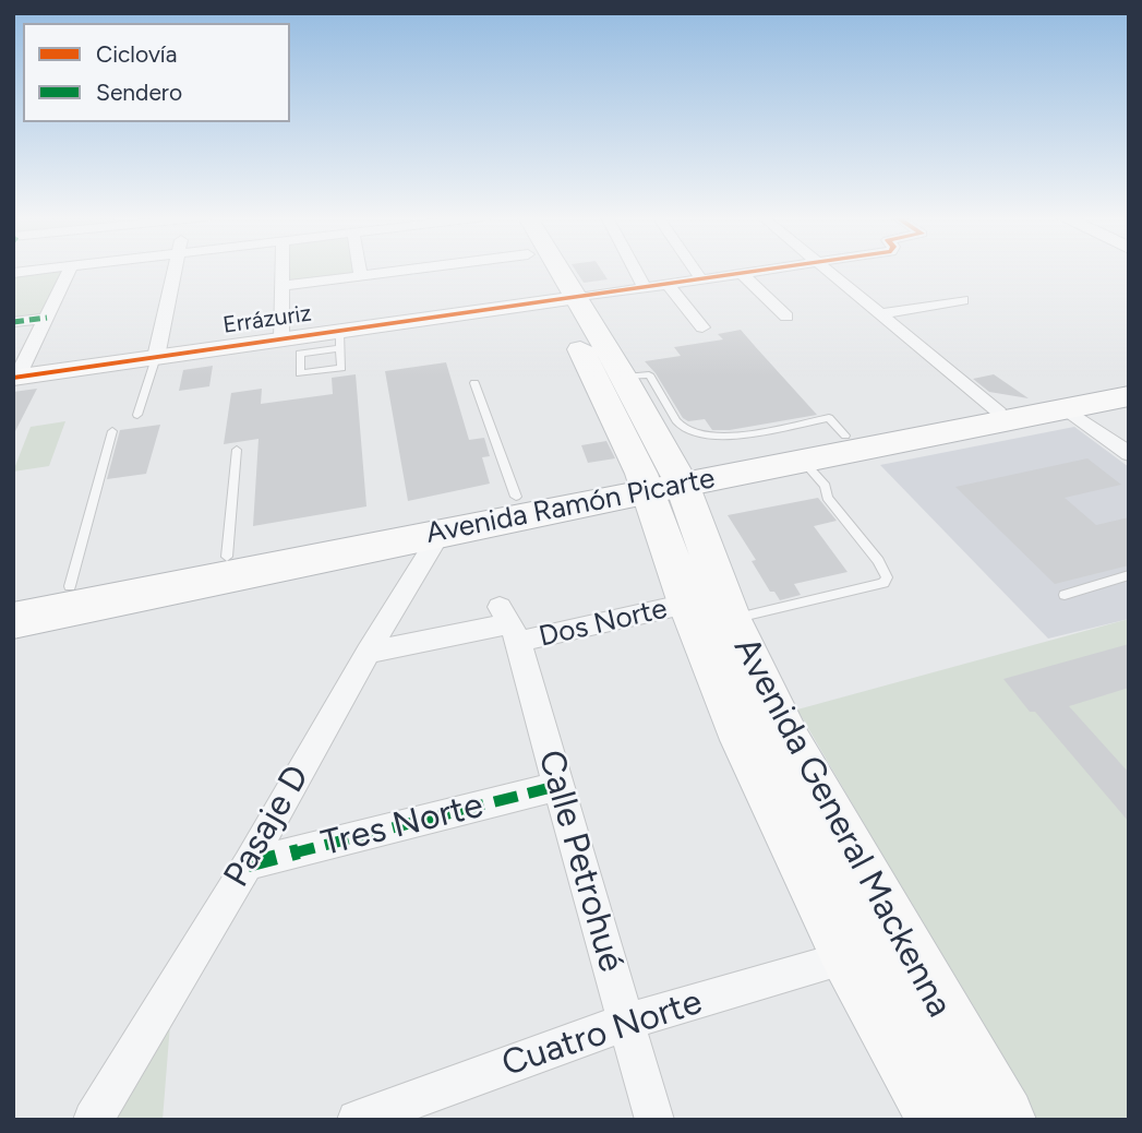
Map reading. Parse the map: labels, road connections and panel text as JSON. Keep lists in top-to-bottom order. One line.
{"streets":{"highway":["Avenida Ramón Picarte"],"main road":["Avenida General Mackenna"],"street":["Errázuriz","Dos Norte","Tres Norte","Pasaje D","Calle Petrohué","Cuatro Norte"]},"crossings":[["Avenida Ramón Picarte","Pasaje D"],["Avenida Ramón Picarte","Avenida General Mackenna"],["Dos Norte","Pasaje D"],["Dos Norte","Avenida General Mackenna"],["Dos Norte","Calle Petrohué"],["Tres Norte","Pasaje D"],["Tres Norte","Calle Petrohué"],["Avenida General Mackenna","Cuatro Norte"],["Calle Petrohué","Cuatro Norte"]],"legend":["Ciclovía","Sendero"]}
